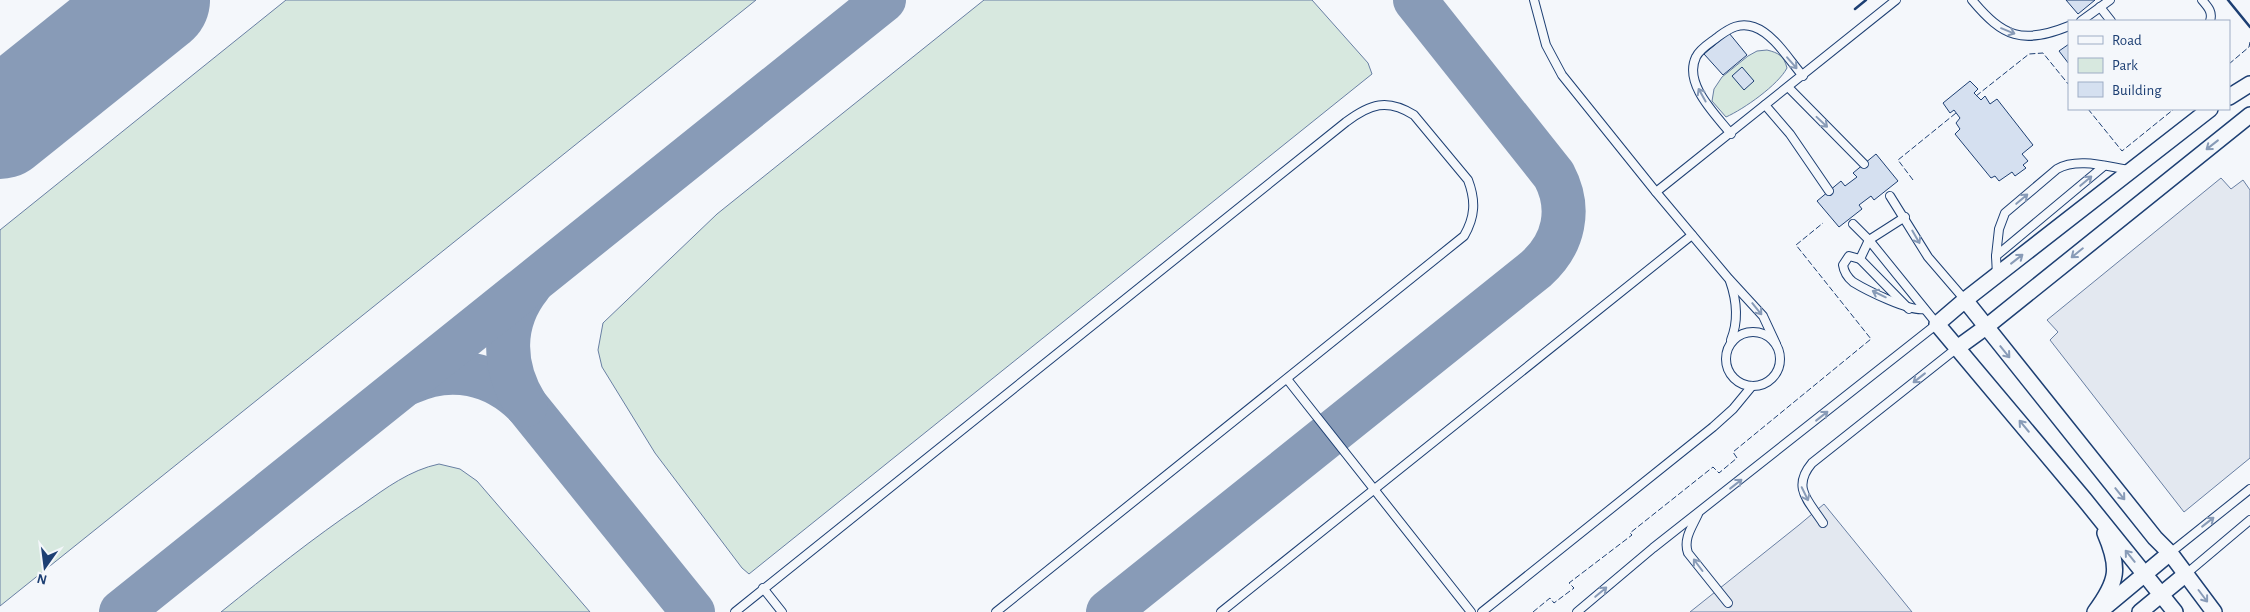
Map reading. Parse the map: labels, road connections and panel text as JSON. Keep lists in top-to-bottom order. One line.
{"legend":["Road","Park","Building"],"north":"bottom"}
